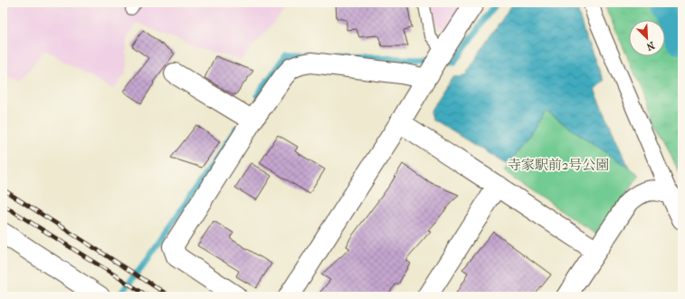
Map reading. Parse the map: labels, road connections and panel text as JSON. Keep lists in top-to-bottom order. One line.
{"parks":["寺家駅前2号公園"],"north":"bottom right"}
